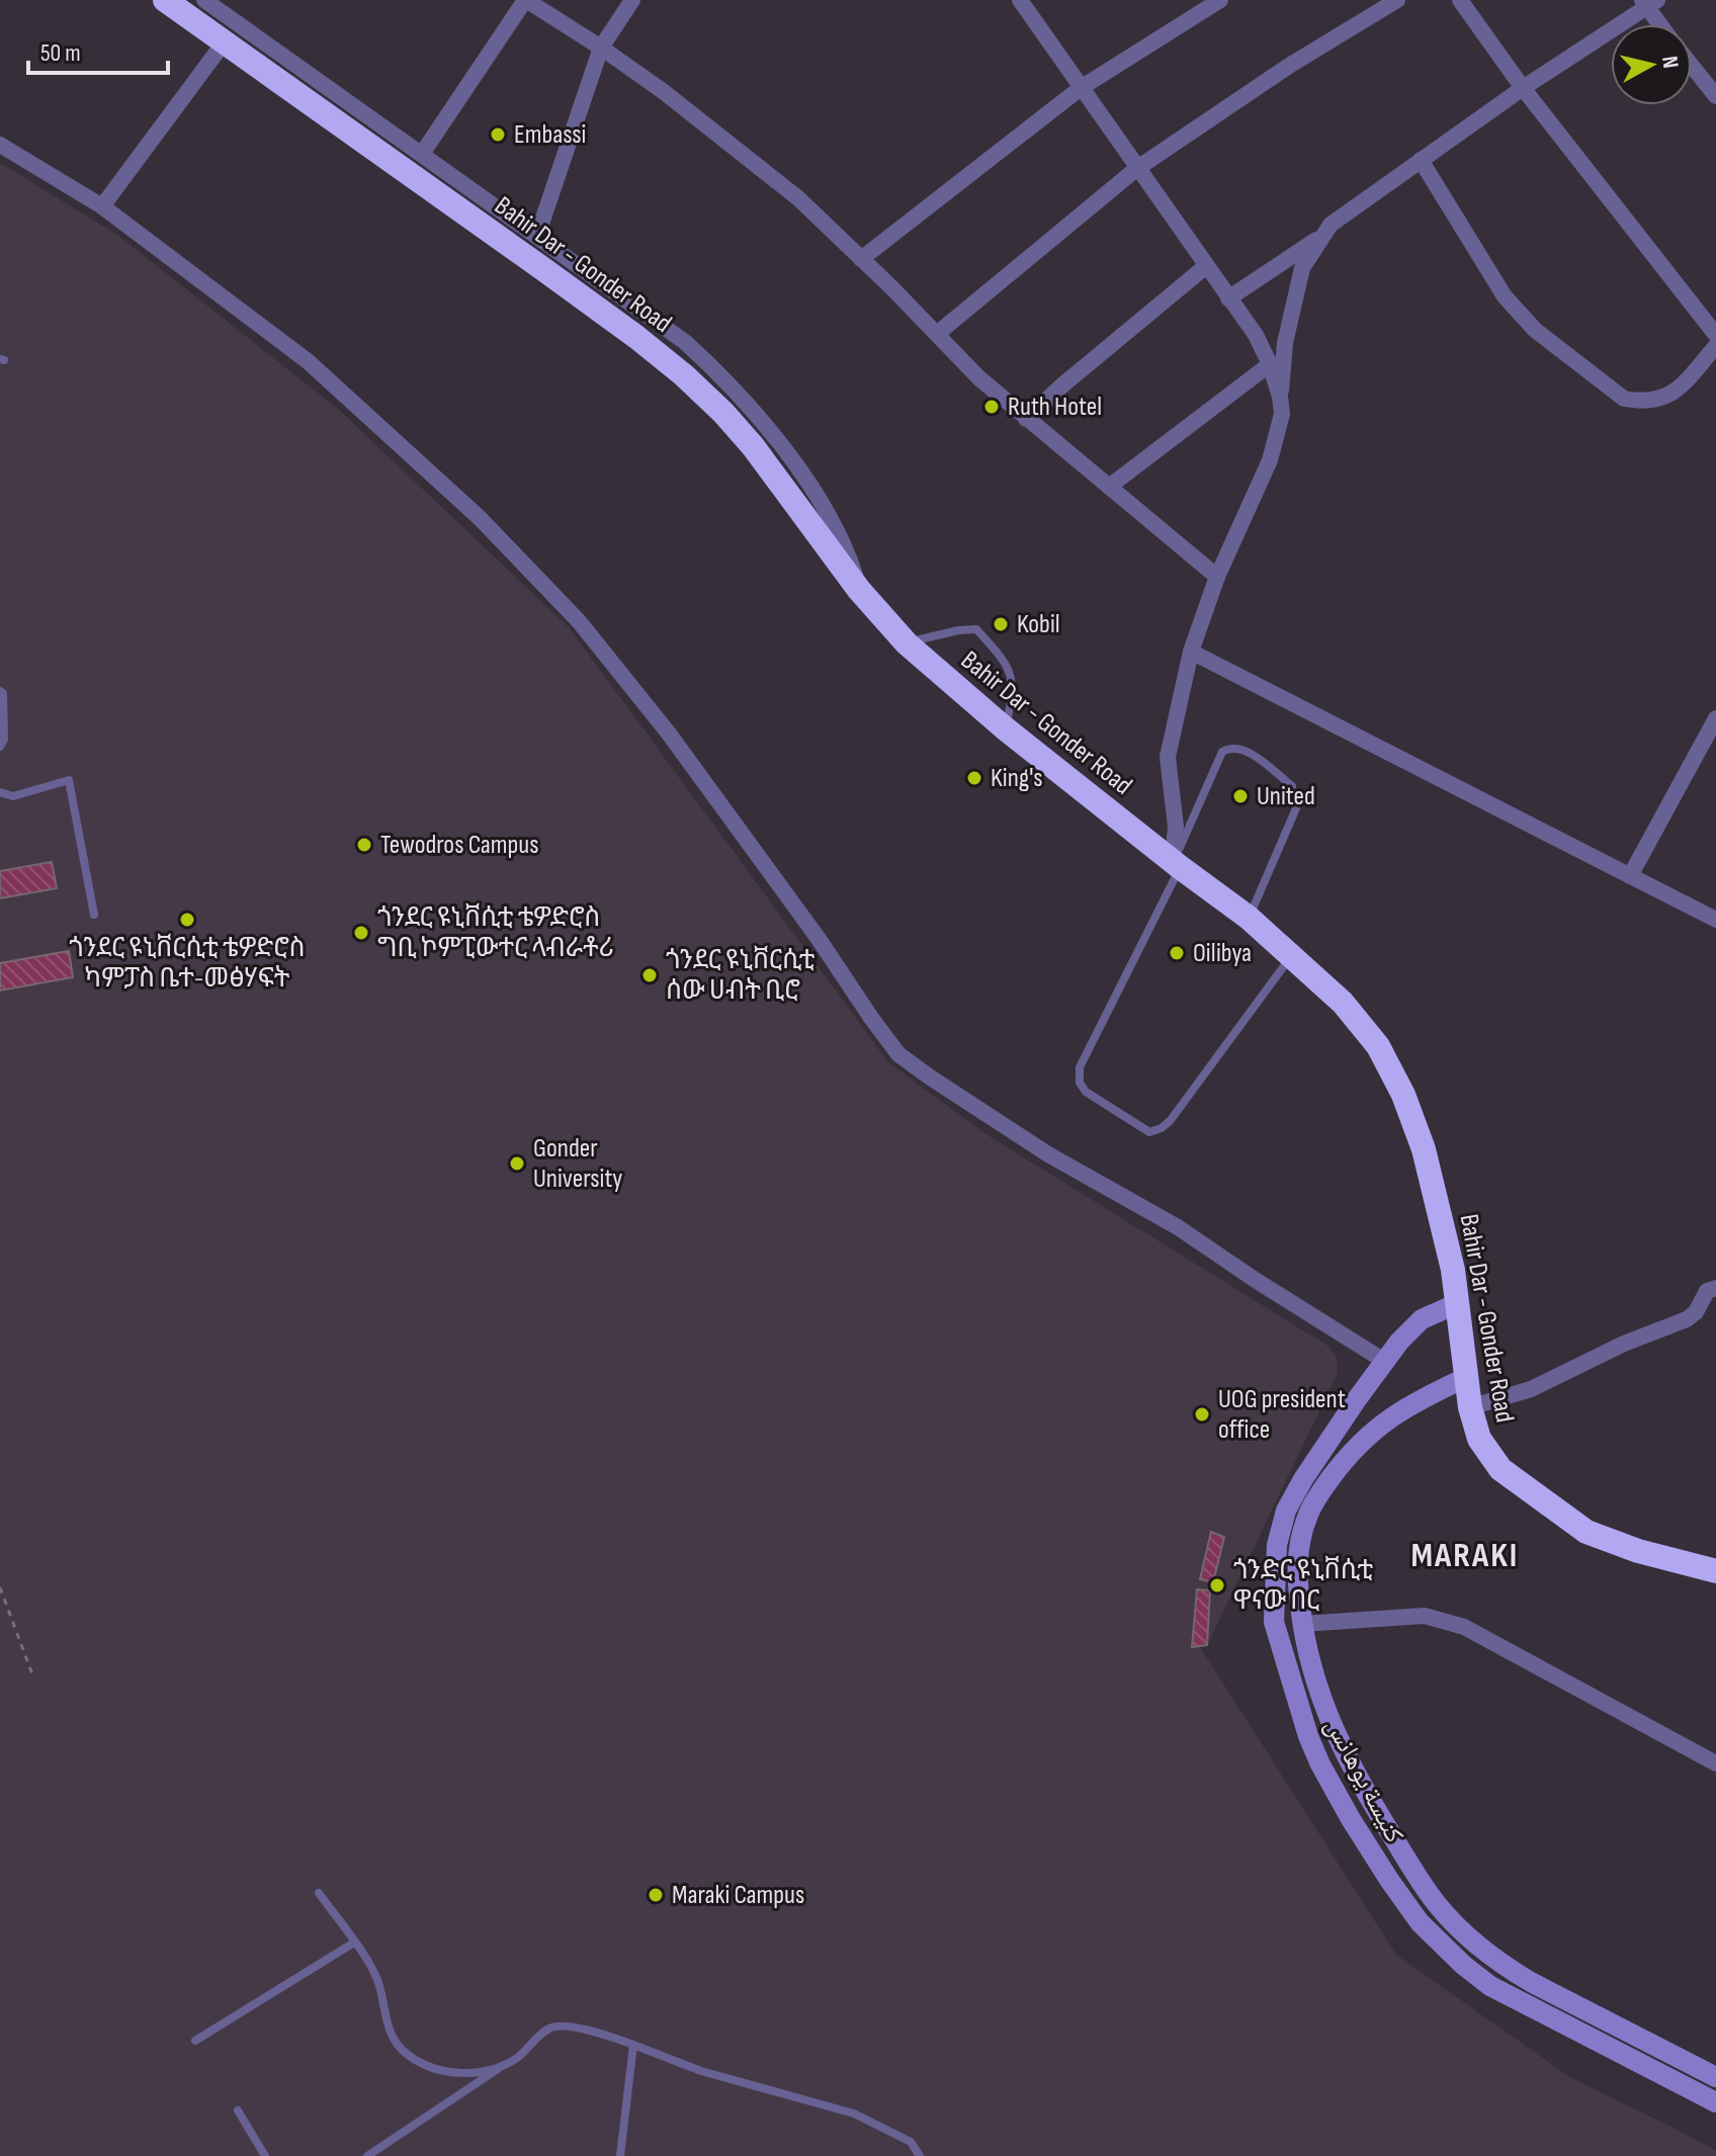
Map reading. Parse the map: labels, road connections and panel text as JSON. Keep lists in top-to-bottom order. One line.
{"streets":{"highway":["Bahir Dar - Gonder Road"],"street":["كنيسة يوهانس"]},"crossings":[["Bahir Dar - Gonder Road","كنيسة يوهانس"]],"districts":["MARAKI"],"places":["Embassi","Ruth Hotel","Kobil","King's","United","Tewodros Campus","ጎንደር ዩኒቨርሲቲ ቴዎድሮስ ካምፓስ ቤተ-መፅሃፍት","ጎንደር ዩኒቨሲቲ ቴዎድሮስ ግቢ ኮምፒውተር ላብራቶሪ","Oilibya","ጎንደር ዩኒቨርሲቲ ሰው ሀብት ቢሮ","Gonder University","UOG president office","ጎንድር ዩኒቨሲቲ ዋናው በር","Maraki Campus"],"scale_bar":"50 m","north":"right"}
